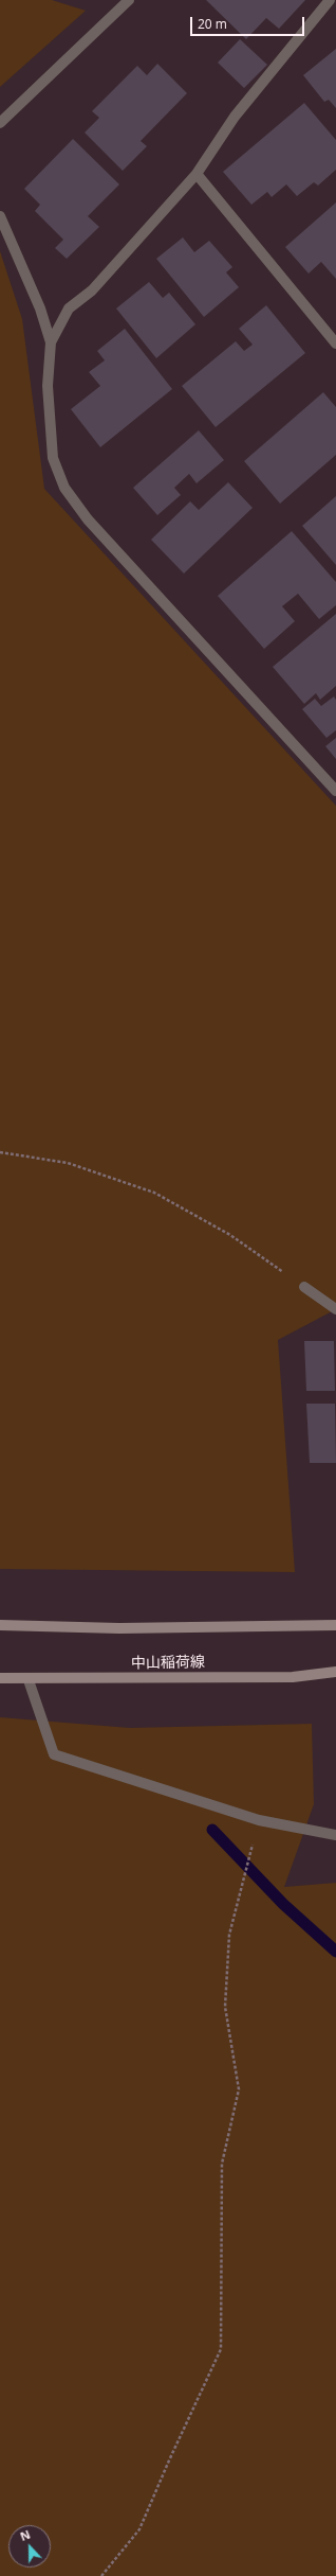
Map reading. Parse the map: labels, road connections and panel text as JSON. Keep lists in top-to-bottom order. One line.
{"streets":{"main road":["中山稲荷線"]},"scale_bar":"20 m","north":"top"}
